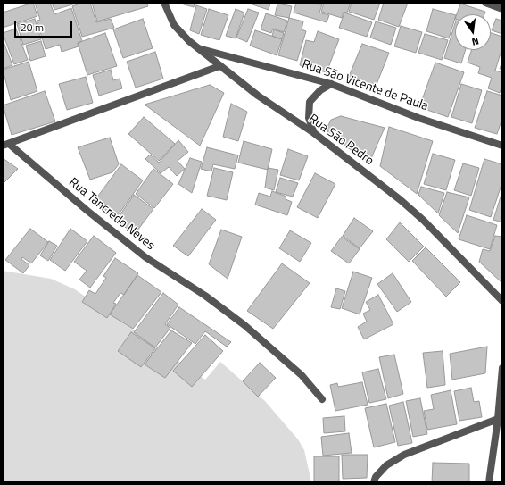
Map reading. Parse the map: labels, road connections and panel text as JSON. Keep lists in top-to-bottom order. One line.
{"streets":{"street":["Rua São Vicente de Paula","Rua São Pedro","Rua Tancredo Neves"]},"crossings":[["Rua São Vicente de Paula","Rua São Pedro"],["Rua São Pedro","Rua Tancredo Neves"]],"scale_bar":"20 m","north":"bottom"}
